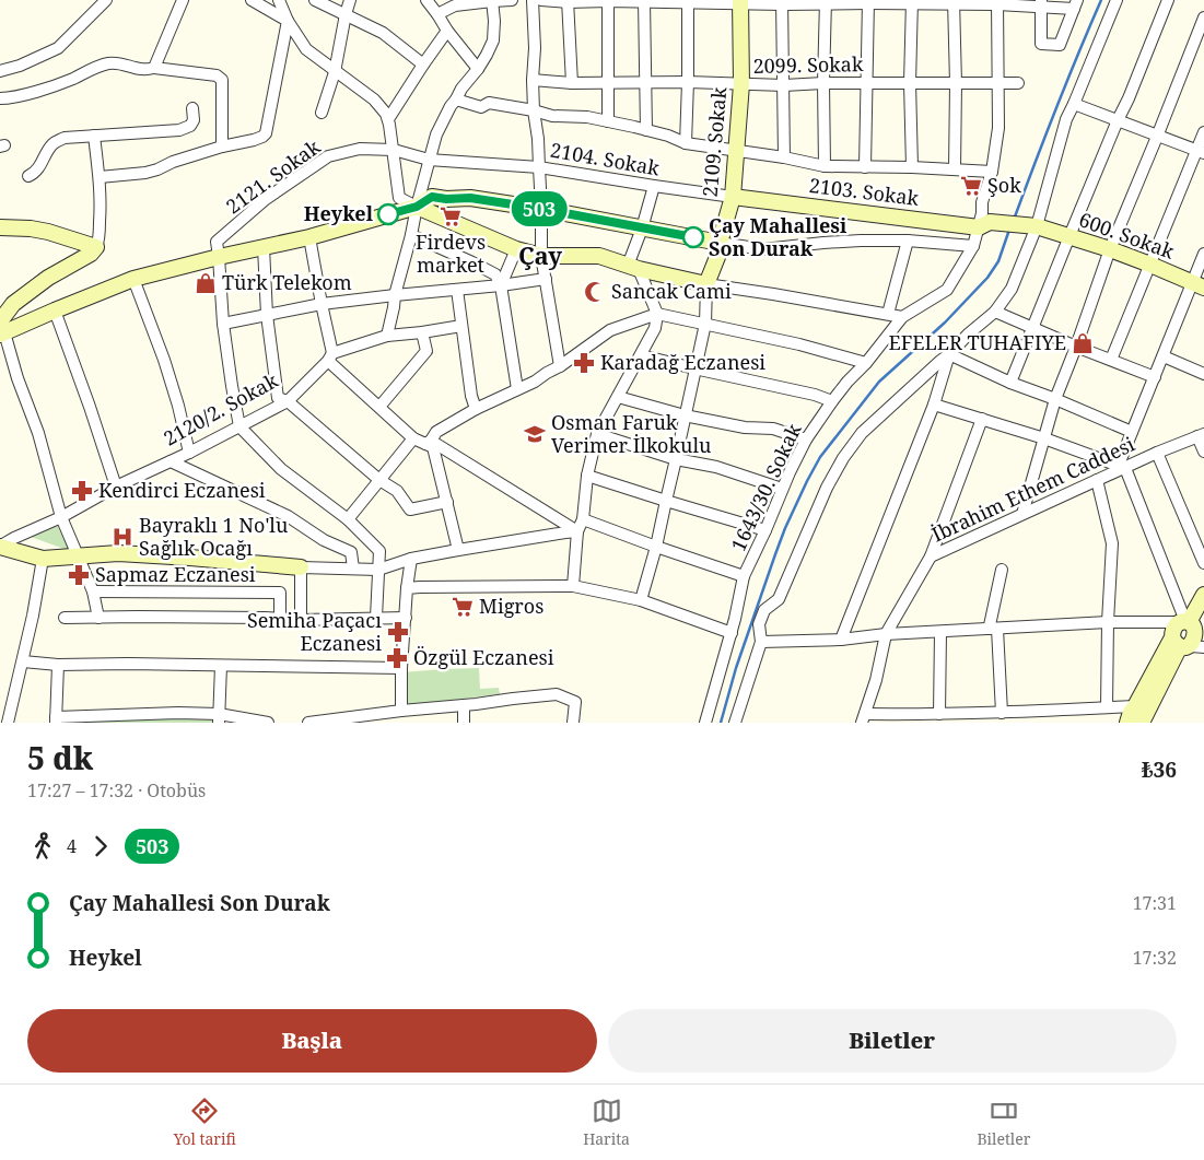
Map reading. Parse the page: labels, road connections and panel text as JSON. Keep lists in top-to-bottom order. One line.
{"streets":{"main road":["2109. Sokak","2103. Sokak","600. Sokak"],"street":["2099. Sokak","2104. Sokak","2121. Sokak","2120/2. Sokak","1643/30. Sokak","İbrahim Ethem Caddesi"]},"crossings":[["2099. Sokak","2109. Sokak"],["2099. Sokak","2104. Sokak"],["2099. Sokak","1643/30. Sokak"],["2109. Sokak","2104. Sokak"],["2109. Sokak","2103. Sokak"],["2104. Sokak","2121. Sokak"],["2104. Sokak","2103. Sokak"],["2121. Sokak","2120/2. Sokak"],["2103. Sokak","600. Sokak"],["2103. Sokak","1643/30. Sokak"]],"districts":["Çay"],"places":{"supermarket":["Şok","Firdevs market","Migros"],"other":["Heykel","Çay Mahallesi Son Durak"],"shop":["Türk Telekom","EFELER TUHAFIYE"],"mosque":["Sancak Cami"],"pharmacy":["Karadağ Eczanesi","Kendirci Eczanesi","Sapmaz Eczanesi","Semiha Paçacı Eczanesi","Özgül Eczanesi"],"school or university":["Osman Faruk Verimer İlkokulu"],"hospital":["Bayraklı 1 No'lu Sağlık Ocağı"]},"lines":["bus line 503"],"page":{"on_map":"503","heading":["5 dk","17:27 – 17:32 · Otobüs","₺36"],"legs":["4","503"],"list":[{"name":"Çay Mahallesi Son Durak","value":"17:31"},{"name":"Heykel","value":"17:32"}],"buttons":["Başla","Biletler"],"tabs":["Yol tarifi","Harita","Biletler"]}}
